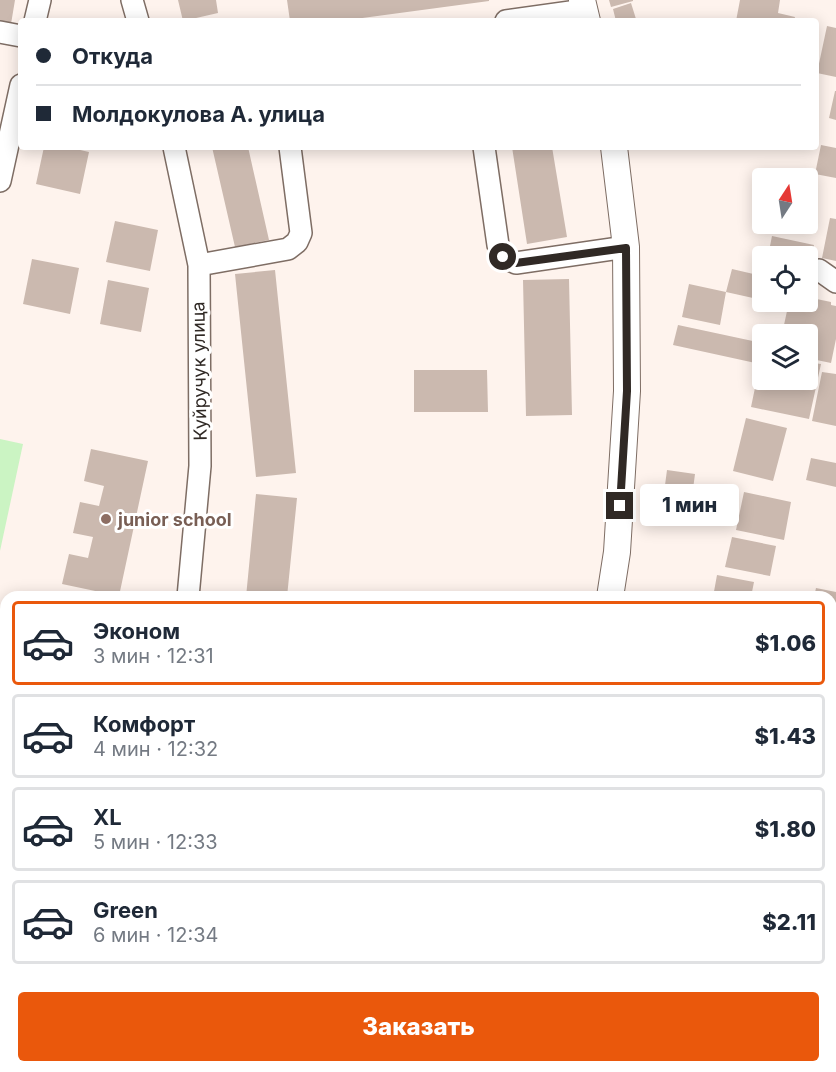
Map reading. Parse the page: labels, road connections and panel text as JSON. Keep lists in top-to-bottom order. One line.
{"streets":{"street":["Куйручук улица"]},"places":["junior school"],"north":"top","page":{"banner":["Откуда","Молдокулова А. улица"],"bubble":"1 мин","list":[{"name":"Эконом","note":"3 мин · 12:31","value":"$1.06"},{"name":"Комфорт","note":"4 мин · 12:32","value":"$1.43"},{"name":"XL","note":"5 мин · 12:33","value":"$1.80"},{"name":"Green","note":"6 мин · 12:34","value":"$2.11"}],"buttons":"Заказать"}}
